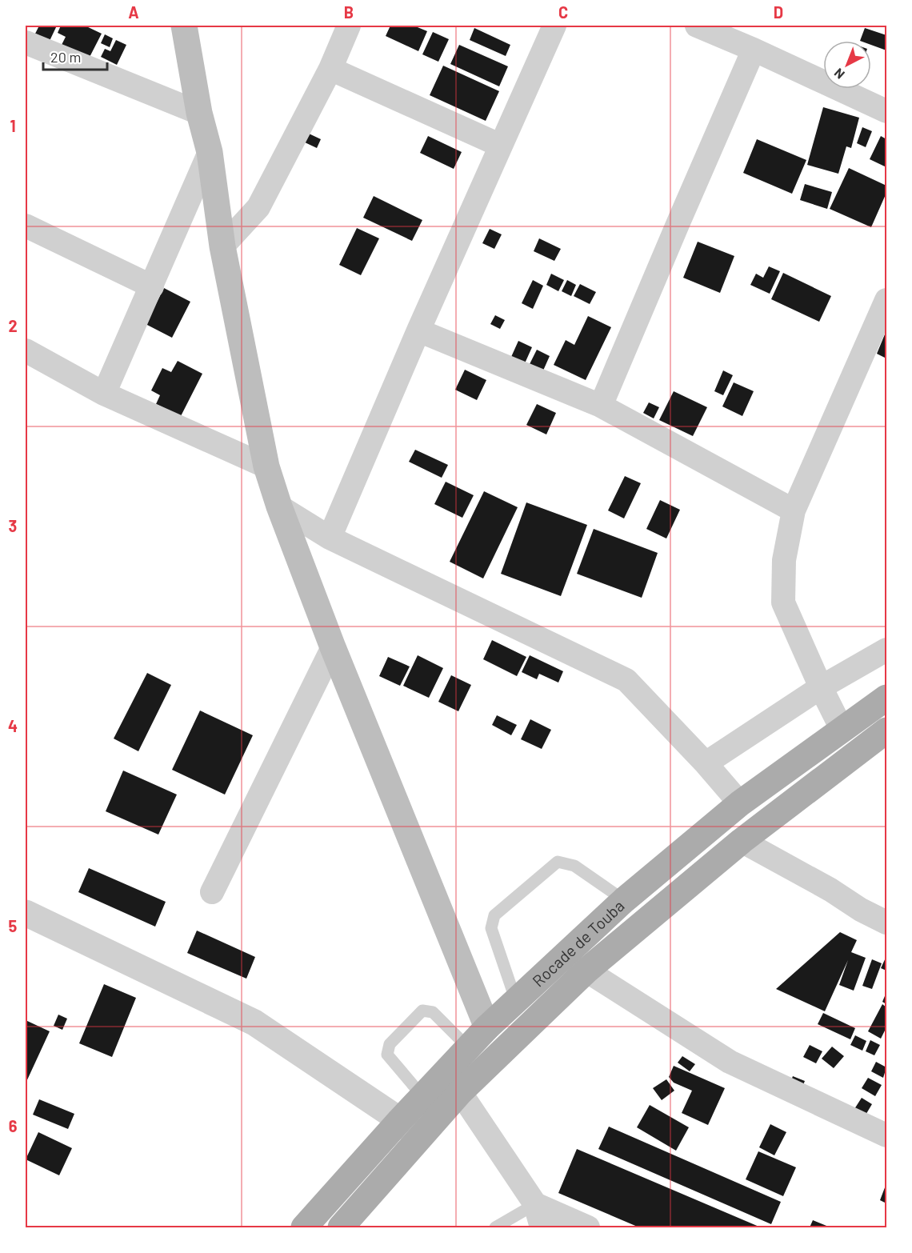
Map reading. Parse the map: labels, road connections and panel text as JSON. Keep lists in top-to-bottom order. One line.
{"streets":{"main road":["Rocade de Touba"]},"scale_bar":"20 m","north":"bottom left","grid":{"columns":["A","B","C","D"],"rows":["1","2","3","4","5","6"]}}
